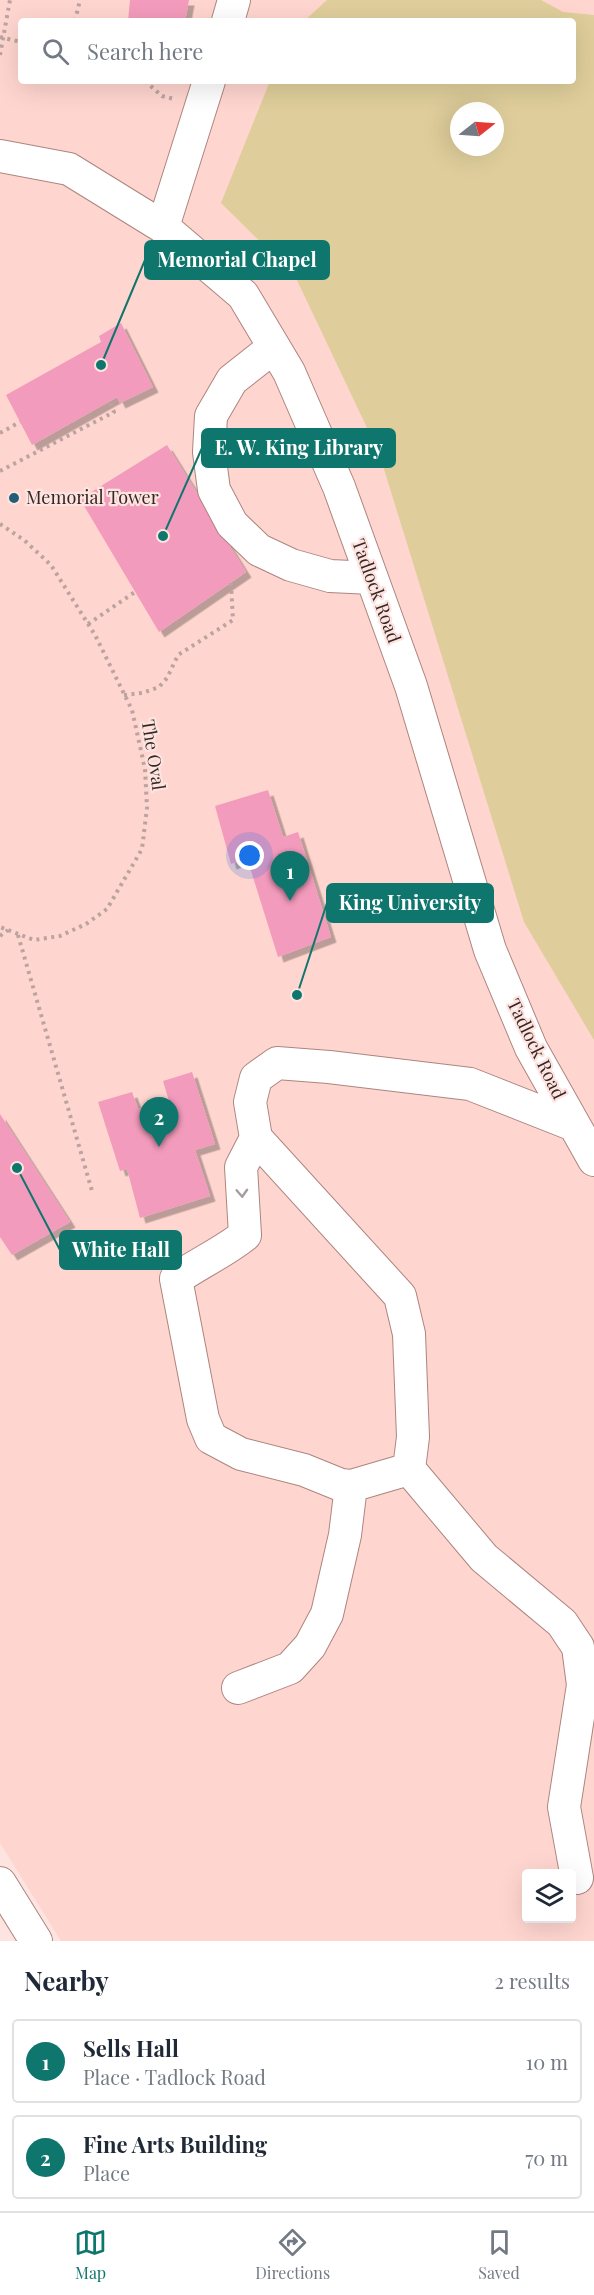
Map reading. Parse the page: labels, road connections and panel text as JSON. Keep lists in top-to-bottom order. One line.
{"streets":{"street":["Tadlock Road"],"path":["The Oval"]},"places":["Memorial Chapel","Memorial Tower","E. W. King Library","King University","White Hall"],"north":"right","page":{"search":"Search here","pins":["1","2"],"heading":["Nearby","2 results"],"list":[{"mark":"1","name":"Sells Hall","note":"Place · Tadlock Road","value":"10 m"},{"mark":"2","name":"Fine Arts Building","note":"Place","value":"70 m"}],"nav":["Map","Directions","Saved"]}}
